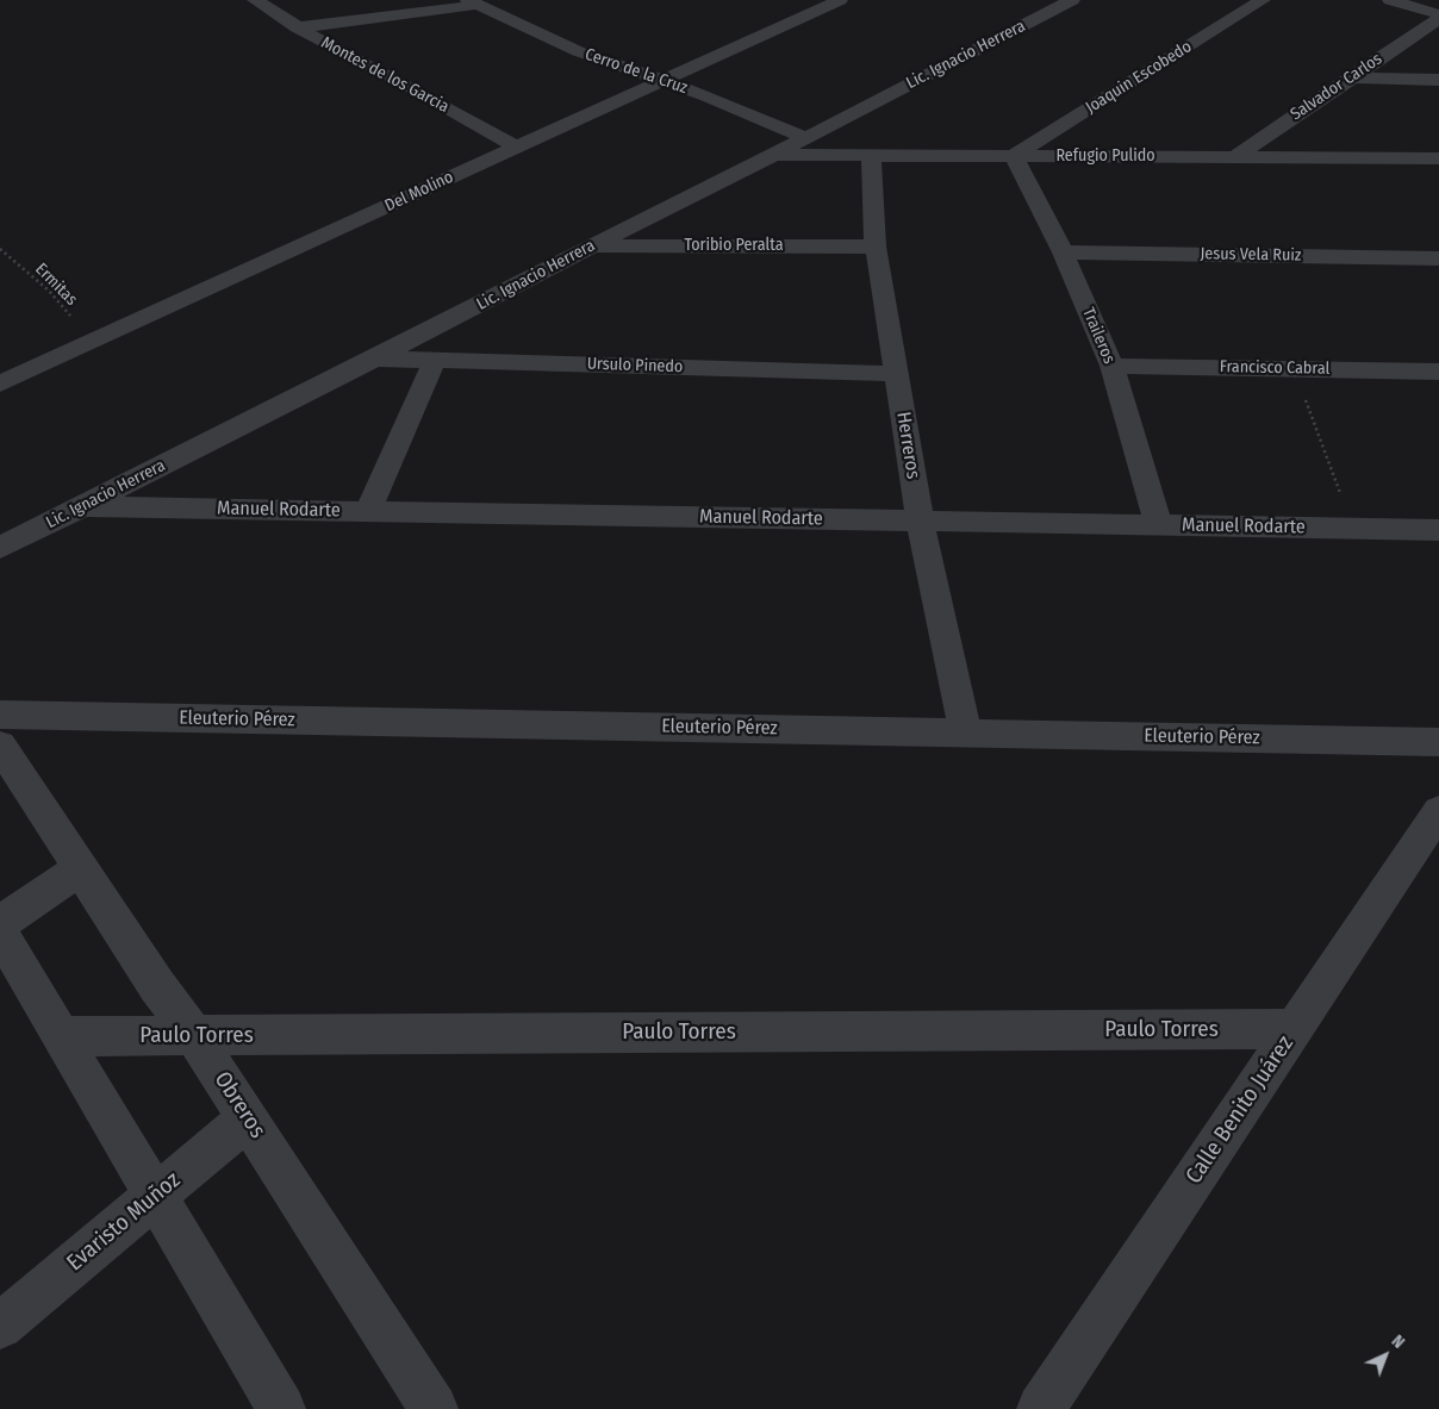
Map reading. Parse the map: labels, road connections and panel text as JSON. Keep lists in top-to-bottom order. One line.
{"streets":{"street":["Lic. Ignacio Herrera","Cerro de la Cruz","Montes de los Garcia","Joaquin Escobedo","Salvador Carlos","Refugio Pulido","Del Molino","Toribio Peralta","Jesus Vela Ruiz","Traileros","Ursulo Pinedo","Francisco Cabral","Herreros","Manuel Rodarte","Eleuterio Pérez","Paulo Torres","Obreros","Calle Benito Juárez","Evaristo Muñoz"],"path":["Ermitas"]},"crossings":[["Lic. Ignacio Herrera","Cerro de la Cruz"],["Lic. Ignacio Herrera","Refugio Pulido"],["Lic. Ignacio Herrera","Toribio Peralta"],["Lic. Ignacio Herrera","Ursulo Pinedo"],["Lic. Ignacio Herrera","Manuel Rodarte"],["Cerro de la Cruz","Del Molino"],["Montes de los Garcia","Del Molino"],["Joaquin Escobedo","Refugio Pulido"],["Joaquin Escobedo","Traileros"],["Salvador Carlos","Refugio Pulido"],["Refugio Pulido","Traileros"],["Refugio Pulido","Herreros"],["Del Molino","Ermitas"],["Toribio Peralta","Herreros"],["Jesus Vela Ruiz","Traileros"],["Traileros","Francisco Cabral"],["Traileros","Manuel Rodarte"],["Ursulo Pinedo","Herreros"],["Herreros","Manuel Rodarte"],["Herreros","Eleuterio Pérez"],["Paulo Torres","Obreros"],["Paulo Torres","Calle Benito Juárez"],["Obreros","Evaristo Muñoz"]],"north":"top right"}
